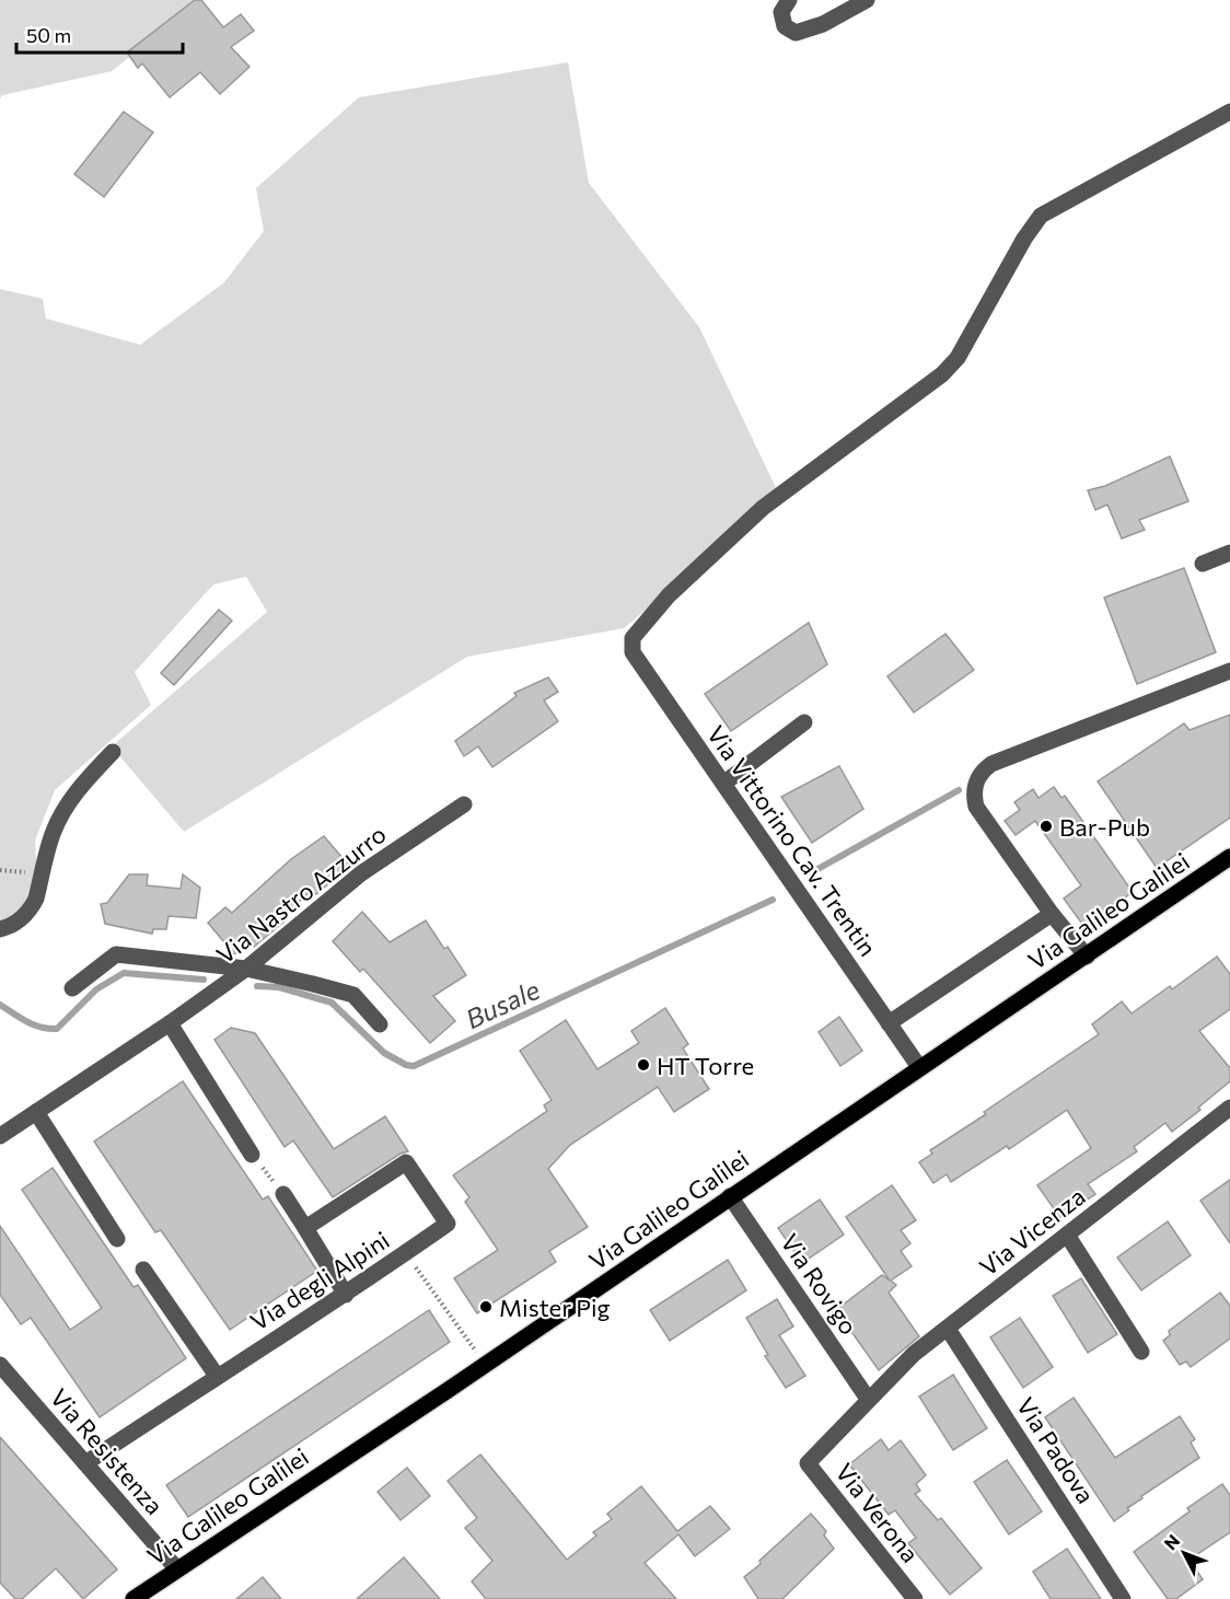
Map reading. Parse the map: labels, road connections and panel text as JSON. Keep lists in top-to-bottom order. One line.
{"streets":{"main road":["Via Galileo Galilei"],"street":["Via Vittorino Cav. Trentin","Via Nastro Azzurro","Via Vicenza","Via degli Alpini","Via Rovigo","Via Padova","Via Resistenza","Via Verona"]},"crossings":[["Via Vittorino Cav. Trentin","Via Galileo Galilei"],["Via Galileo Galilei","Via Rovigo"],["Via Galileo Galilei","Via Resistenza"],["Via Vicenza","Via Rovigo"],["Via Vicenza","Via Padova"],["Via Vicenza","Via Verona"],["Via degli Alpini","Via Resistenza"],["Via Rovigo","Via Verona"]],"water":["Busale"],"places":["Bar-Pub","HT Torre","Mister Pig"],"scale_bar":"50 m","north":"top left"}
